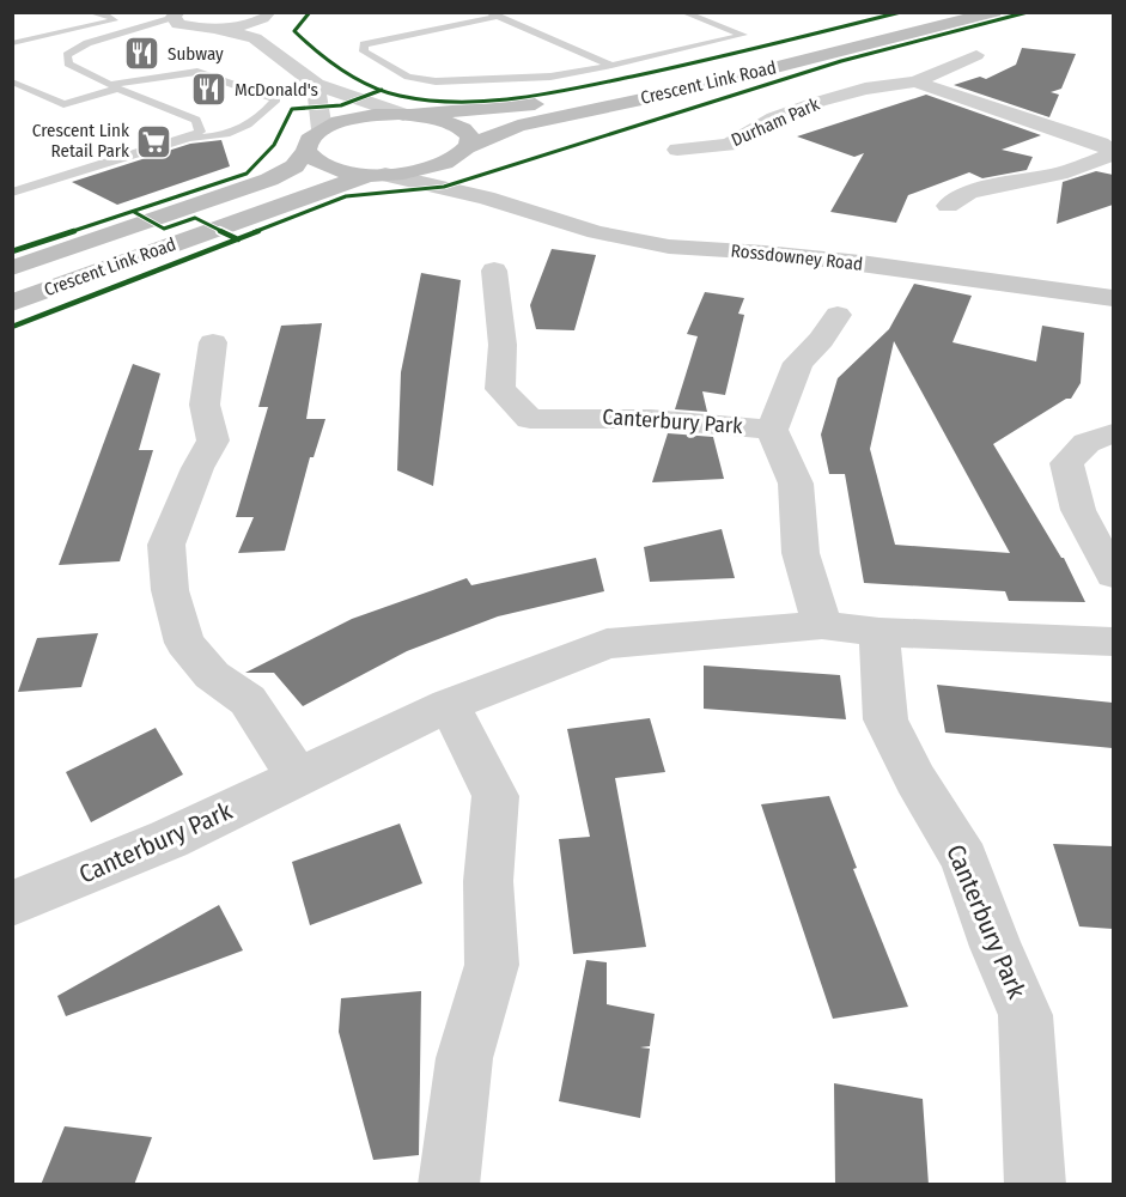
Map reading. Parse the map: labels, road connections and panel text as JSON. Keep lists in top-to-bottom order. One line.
{"streets":{"highway":["Crescent Link Road"],"street":["Durham Park","Rossdowney Road","Canterbury Park"]},"crossings":[["Crescent Link Road","Rossdowney Road"]],"places":{"restaurant":["Subway","McDonald's"],"supermarket":["Crescent Link Retail Park"]}}
